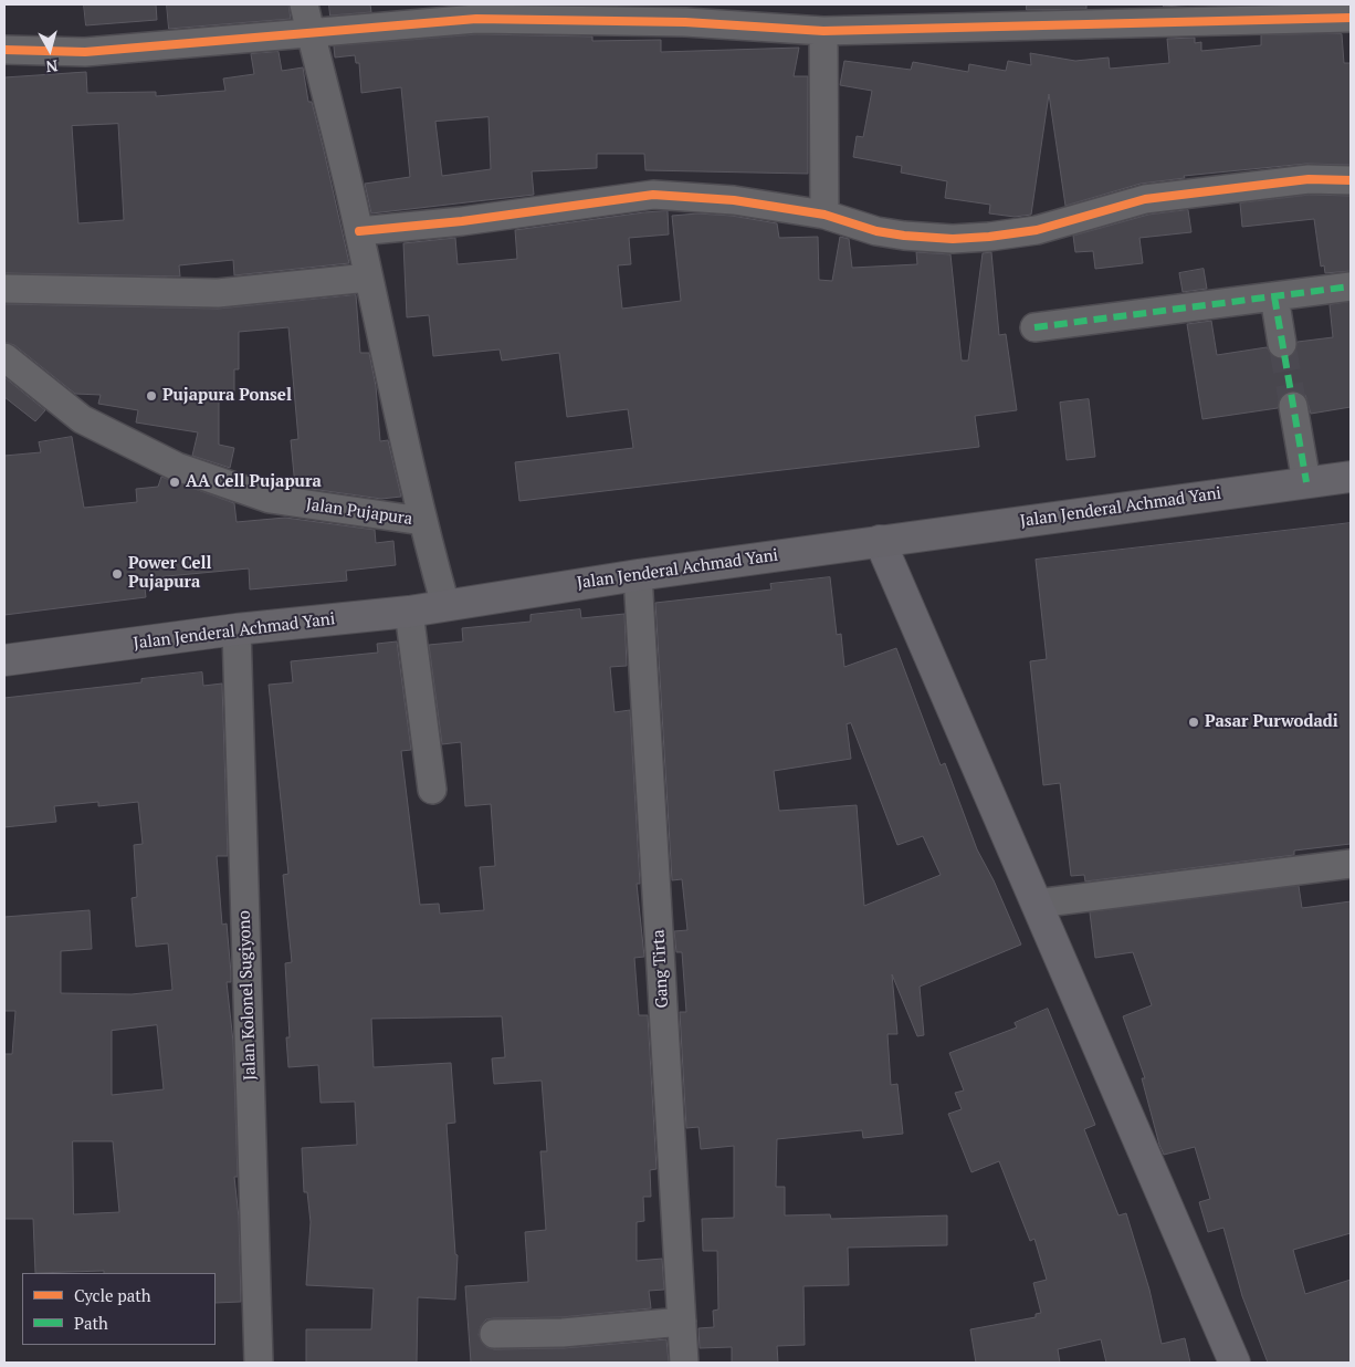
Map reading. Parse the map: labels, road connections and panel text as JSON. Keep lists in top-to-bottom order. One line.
{"streets":{"main road":["Jalan Jenderal Achmad Yani"],"street":["Jalan Pujapura","Gang Tirta","Jalan Kolonel Sugiyono"]},"crossings":[["Jalan Jenderal Achmad Yani","Gang Tirta"],["Jalan Jenderal Achmad Yani","Jalan Kolonel Sugiyono"]],"places":["Pujapura Ponsel","AA Cell Pujapura","Power Cell Pujapura","Pasar Purwodadi"],"legend":["Cycle path","Path"],"north":"bottom"}
